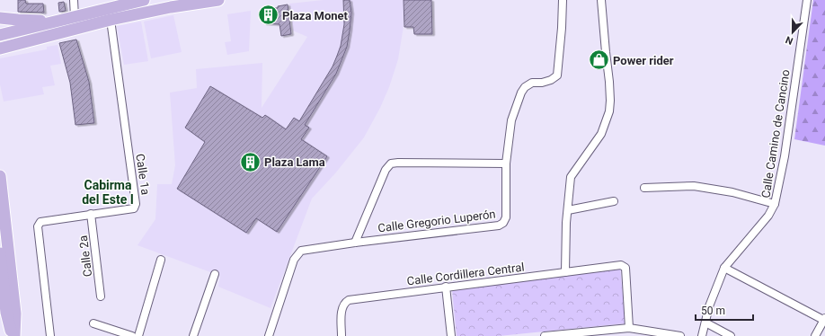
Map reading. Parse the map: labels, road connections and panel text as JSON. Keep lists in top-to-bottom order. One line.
{"streets":{"street":["Calle Camino de Cancino","Calle 1a","Calle Gregorio Luperón","Calle 2a","Calle Cordillera Central"]},"crossings":[["Calle 1a","Calle 2a"]],"districts":["Cabirma del Este I"],"places":{"building":["Plaza Monet","Plaza Lama"],"shop":["Power rider"]},"scale_bar":"50 m","north":"bottom"}
